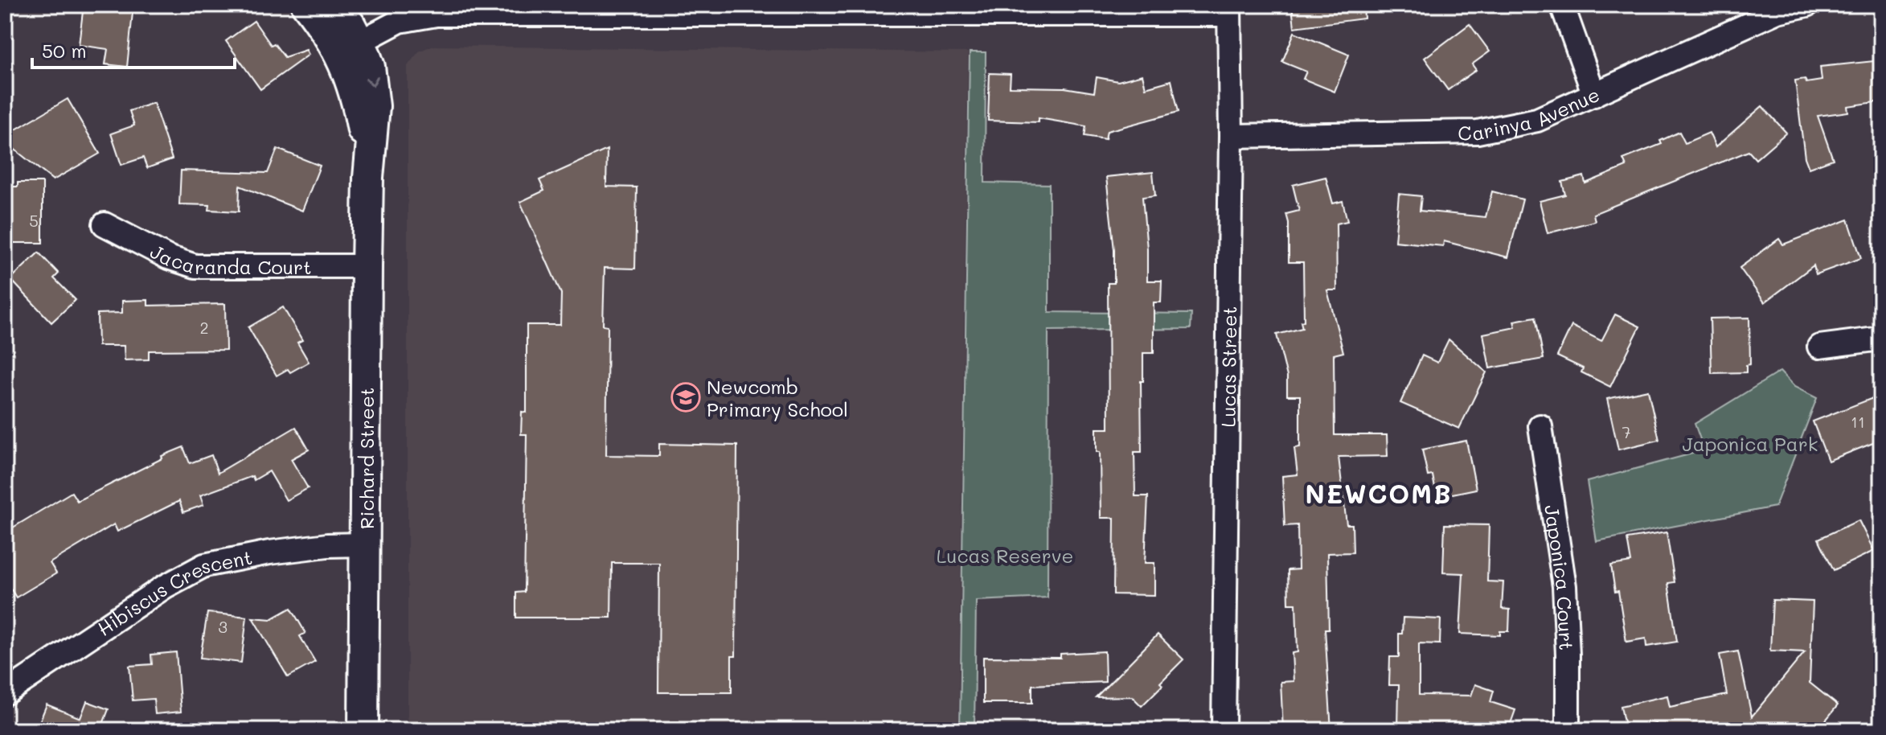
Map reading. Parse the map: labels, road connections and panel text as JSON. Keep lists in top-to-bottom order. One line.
{"streets":{"street":["Carinya Avenue","Jacaranda Court","Lucas Street","Richard Street","Japonica Court","Hibiscus Crescent"]},"crossings":[["Carinya Avenue","Lucas Street"],["Jacaranda Court","Richard Street"],["Richard Street","Hibiscus Crescent"]],"districts":["NEWCOMB"],"parks":["Japonica Park","Lucas Reserve"],"places":{"school or university":["Newcomb Primary School"]},"house_numbers":["5","2","11","7","3"],"scale_bar":"50 m"}
